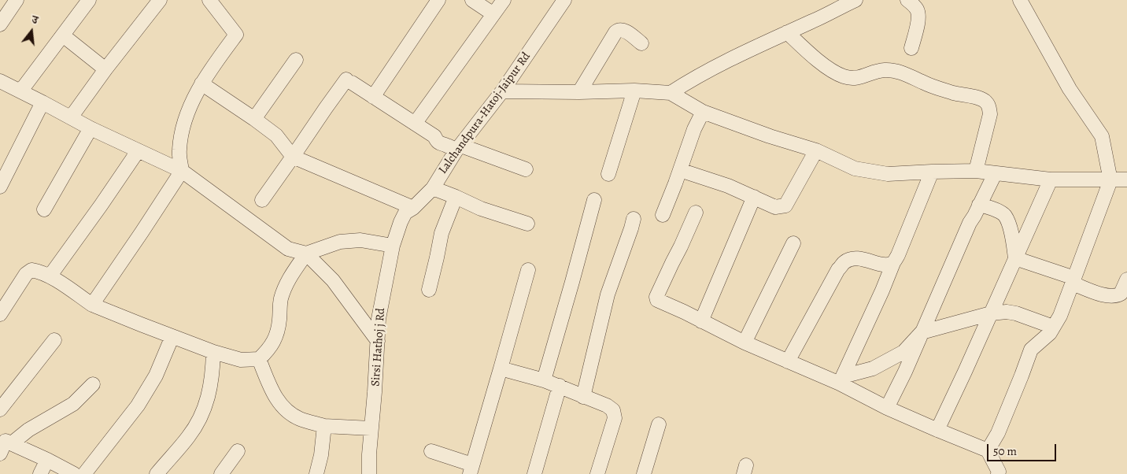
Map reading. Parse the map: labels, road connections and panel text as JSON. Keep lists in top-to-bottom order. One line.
{"streets":{"street":["Lalchandpura-Hatoj-Jaipur Rd","Sirsi Hathoj j Rd"]},"crossings":[["Lalchandpura-Hatoj-Jaipur Rd","Sirsi Hathoj j Rd"]],"scale_bar":"50 m","north":"top"}
